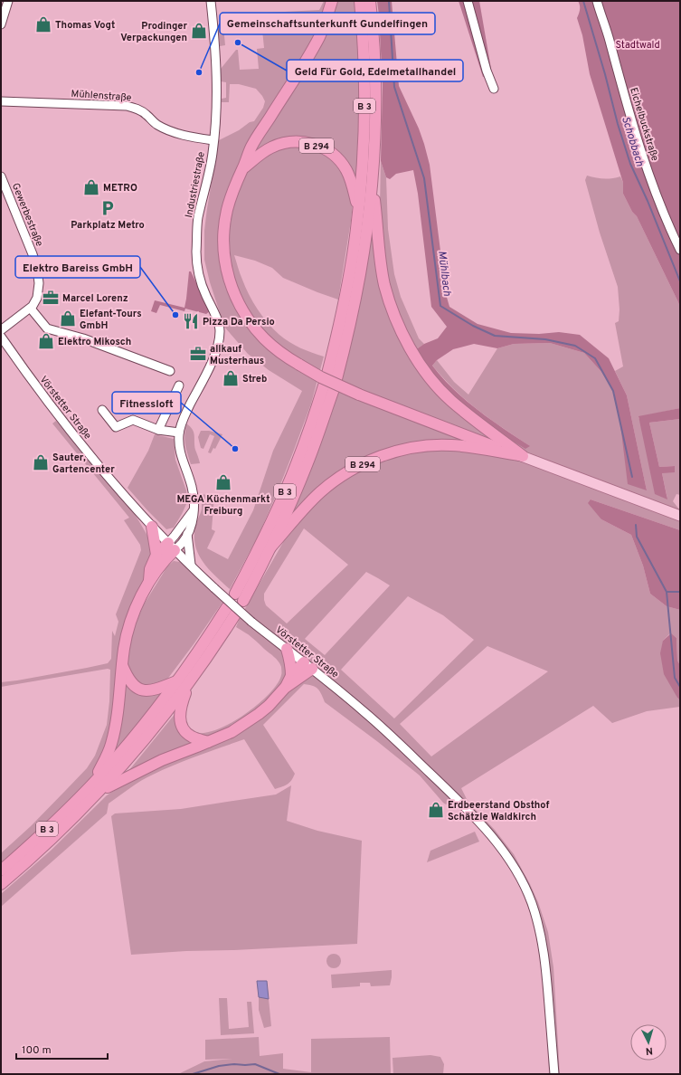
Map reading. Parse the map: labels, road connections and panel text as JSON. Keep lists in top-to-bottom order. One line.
{"streets":{"highway":["B 3","B 294"],"street":["Mühlenstraße","Eichelbuckstraße","Industriestraße","Gewerbestraße","Vörstetter Straße"]},"crossings":[["Mühlenstraße","Industriestraße"],["B 3","B 294"],["Industriestraße","Vörstetter Straße"]],"water":["Schobbach","Mühlbach"],"parks":["Stadtwald"],"places":{"shop":["Thomas Vogt","Prodinger Verpackungen","METRO","Elefant-Tours GmbH","Elektro Mikosch","Streb","Sauter, Gartencenter","MEGA Küchenmarkt Freiburg","Erdbeerstand Obsthof Schätzle Waldkirch"],"other":["Geld Für Gold, Edelmetallhandel","Gemeinschaftsunterkunft Gundelfingen","Elektro Bareiss GmbH","Fitnessloft"],"parking":["Parkplatz Metro"],"office":["Marcel Lorenz","allkauf Musterhaus"],"restaurant":["Pizza Da Persio"]},"scale_bar":"100 m","north":"bottom"}
